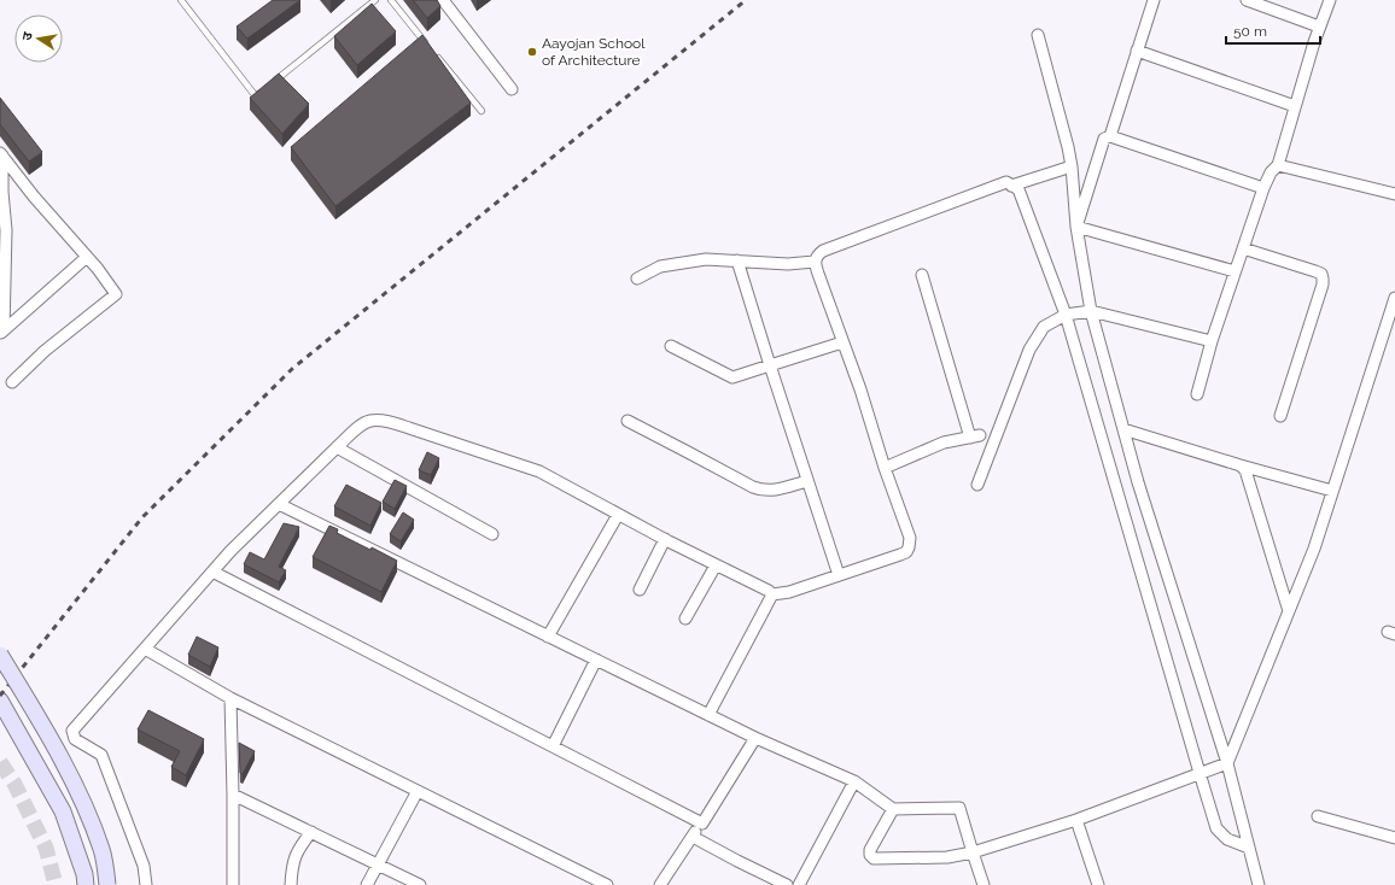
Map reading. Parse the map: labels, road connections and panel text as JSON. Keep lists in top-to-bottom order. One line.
{"places":["Aayojan School of Architecture"],"scale_bar":"50 m","north":"left"}
